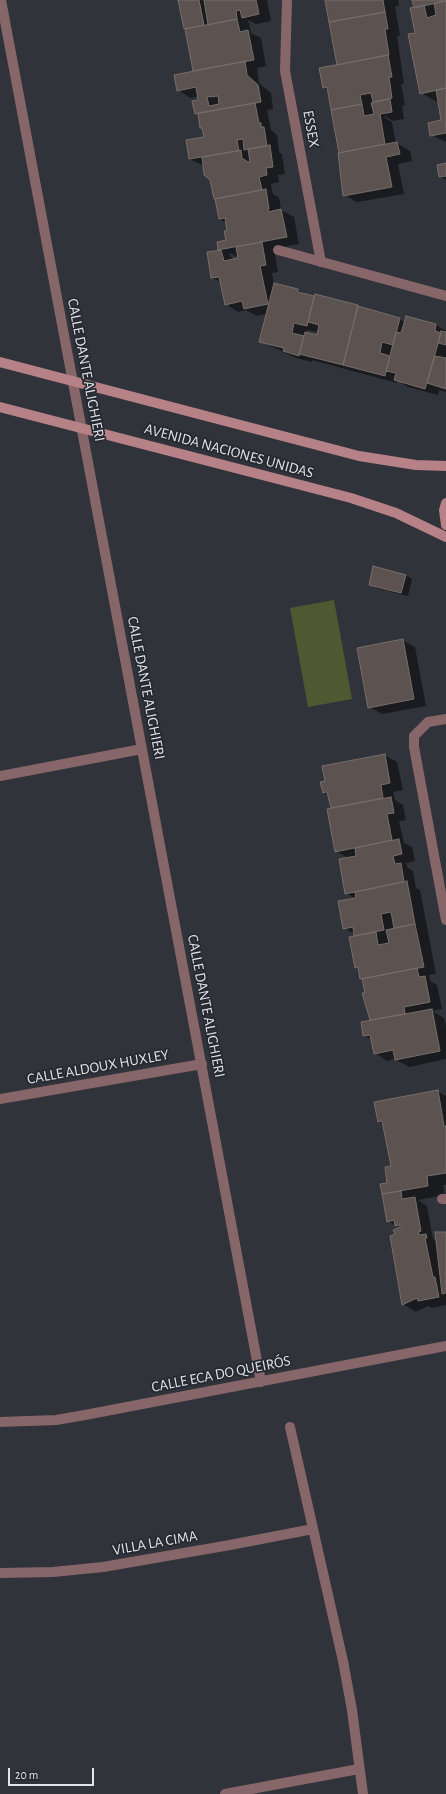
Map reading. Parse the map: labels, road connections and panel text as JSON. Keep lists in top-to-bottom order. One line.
{"streets":{"street":["ESSEX","CALLE DANTE ALIGHIERI","AVENIDA NACIONES UNIDAS","CALLE ALDOUX HUXLEY","CALLE ECA DO QUEIRÓS","VILLA LA CIMA"]},"crossings":[["CALLE DANTE ALIGHIERI","AVENIDA NACIONES UNIDAS"],["CALLE DANTE ALIGHIERI","CALLE ALDOUX HUXLEY"],["CALLE DANTE ALIGHIERI","CALLE ECA DO QUEIRÓS"]],"scale_bar":"20 m"}
